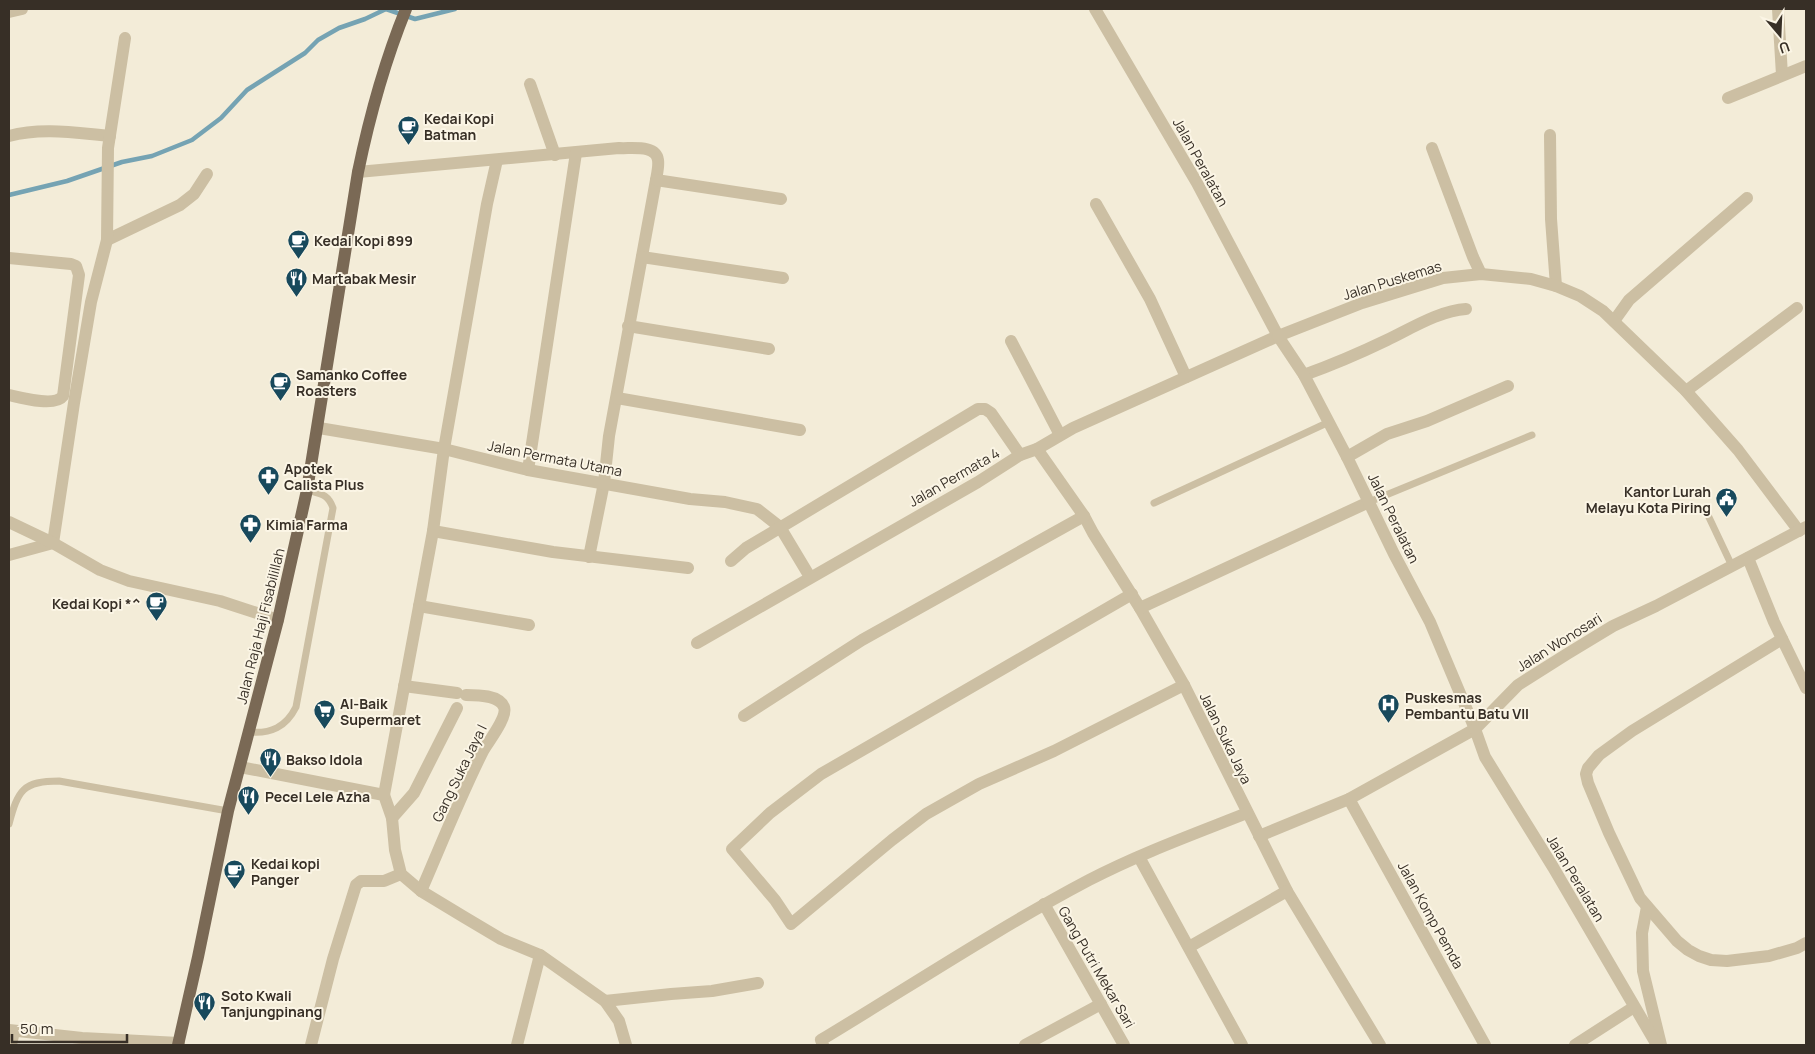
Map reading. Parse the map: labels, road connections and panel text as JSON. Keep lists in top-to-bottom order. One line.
{"streets":{"main road":["Jalan Raja Haji Fisabilillah"],"street":["Jalan Peralatan","Jalan Puskemas","Jalan Permata Utama","Jalan Permata 4","Jalan Wonosari","Jalan Suka Jaya","Gang Suka Jaya I","Jalan Komp Pemda","Gang Putri Mekar Sari"]},"crossings":[["Jalan Peralatan","Jalan Puskemas"],["Jalan Peralatan","Jalan Wonosari"],["Jalan Puskemas","Jalan Permata 4"],["Jalan Puskemas","Jalan Wonosari"],["Jalan Puskemas","Jalan Suka Jaya"],["Jalan Permata Utama","Jalan Permata 4"],["Jalan Permata Utama","Jalan Raja Haji Fisabilillah"],["Jalan Wonosari","Jalan Suka Jaya"],["Jalan Wonosari","Jalan Komp Pemda"]],"places":{"cafe":["Kedai Kopi Batman","Kedai Kopi 899","Samanko Coffee Roasters","Kedai Kopi *^","Kedai kopi Panger"],"restaurant":["Martabak Mesir","Bakso Idola","Pecel Lele Azha","Soto Kwali Tanjungpinang"],"pharmacy":["Apotek Calista Plus","Kimia Farma"],"public building":["Kantor Lurah Melayu Kota Piring"],"hospital":["Puskesmas Pembantu Batu VII"],"supermarket":["Al-Baik Supermaret"]},"scale_bar":"50 m","north":"bottom"}
